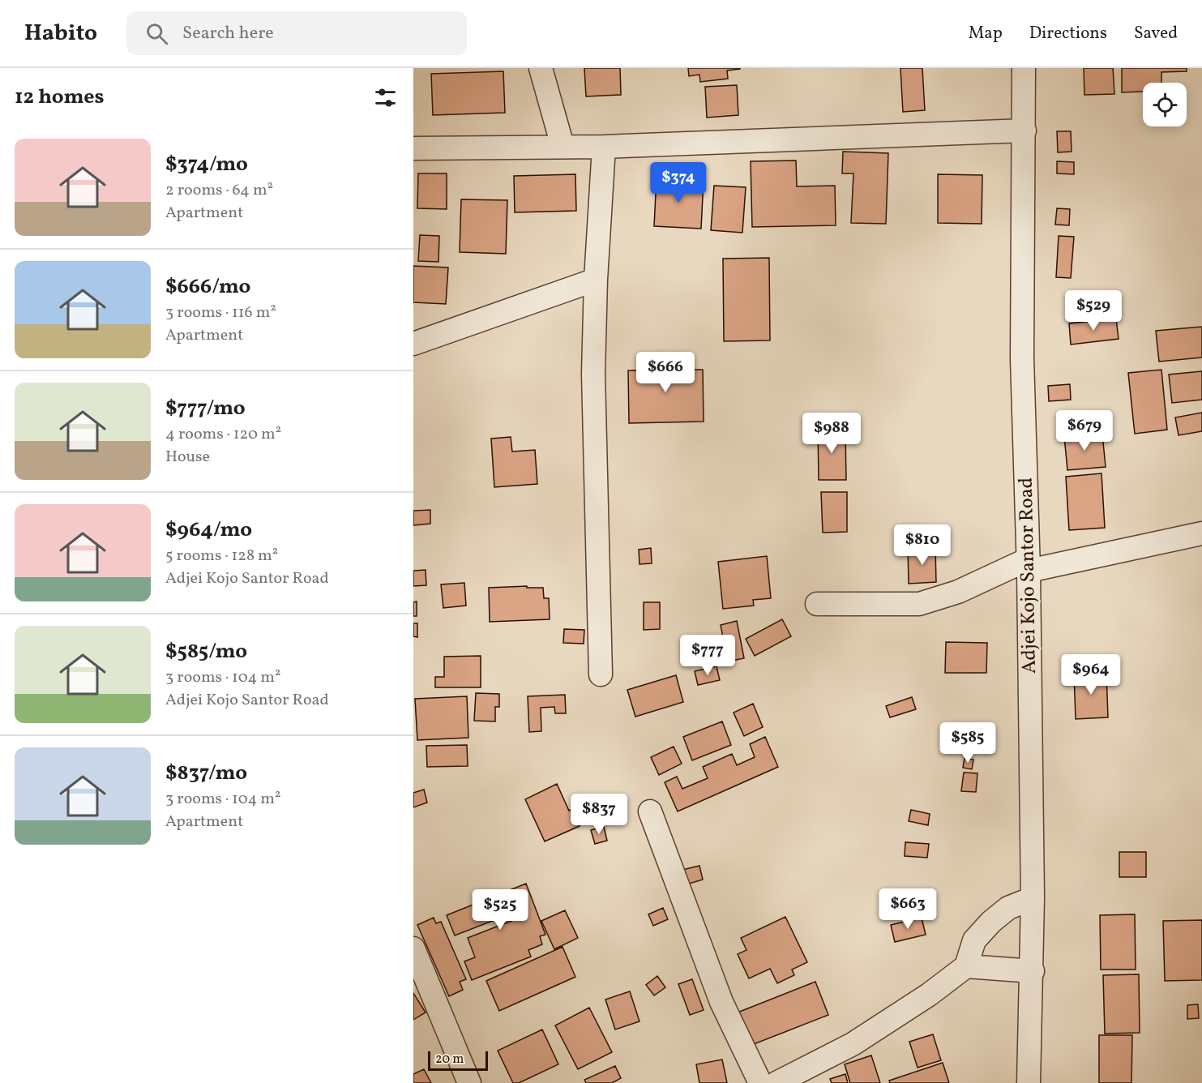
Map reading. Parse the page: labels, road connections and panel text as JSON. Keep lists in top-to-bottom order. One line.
{"streets":{"street":["Adjei Kojo Santor Road"]},"scale_bar":"20 m","page":{"header":"Habito","search":"Search here","nav":["Map","Directions","Saved"],"heading":"12 homes","list":[{"name":"$374/mo","note":"2 rooms · 64 m² · Apartment"},{"name":"$666/mo","note":"3 rooms · 116 m² · Apartment"},{"name":"$777/mo","note":"4 rooms · 120 m² · House"},{"name":"$964/mo","note":"5 rooms · 128 m² · Adjei Kojo Santor Road"},{"name":"$585/mo","note":"3 rooms · 104 m² · Adjei Kojo Santor Road"},{"name":"$837/mo","note":"3 rooms · 104 m² · Apartment"}],"price":["$374","$529","$666","$679","$988","$810","$777","$964","$585","$837","$663","$525"],"scale":"20 m"}}
